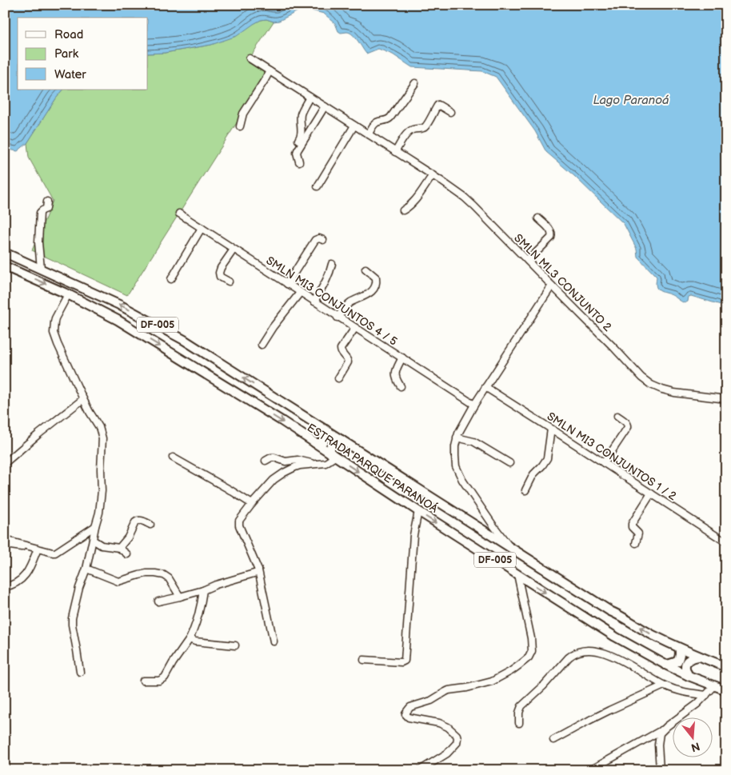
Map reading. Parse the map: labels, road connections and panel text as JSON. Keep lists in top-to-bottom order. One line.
{"streets":{"main road":["DF-005","ESTRADA PARQUE PARANOÁ"],"street":["SMLN ML3 CONJUNTO 2","SMLN MI3 CONJUNTOS 4 / 5","SMLN MI3 CONJUNTOS 1 / 2"]},"water":["Lago Paranoá"],"legend":["Road","Park","Water"],"north":"bottom"}
